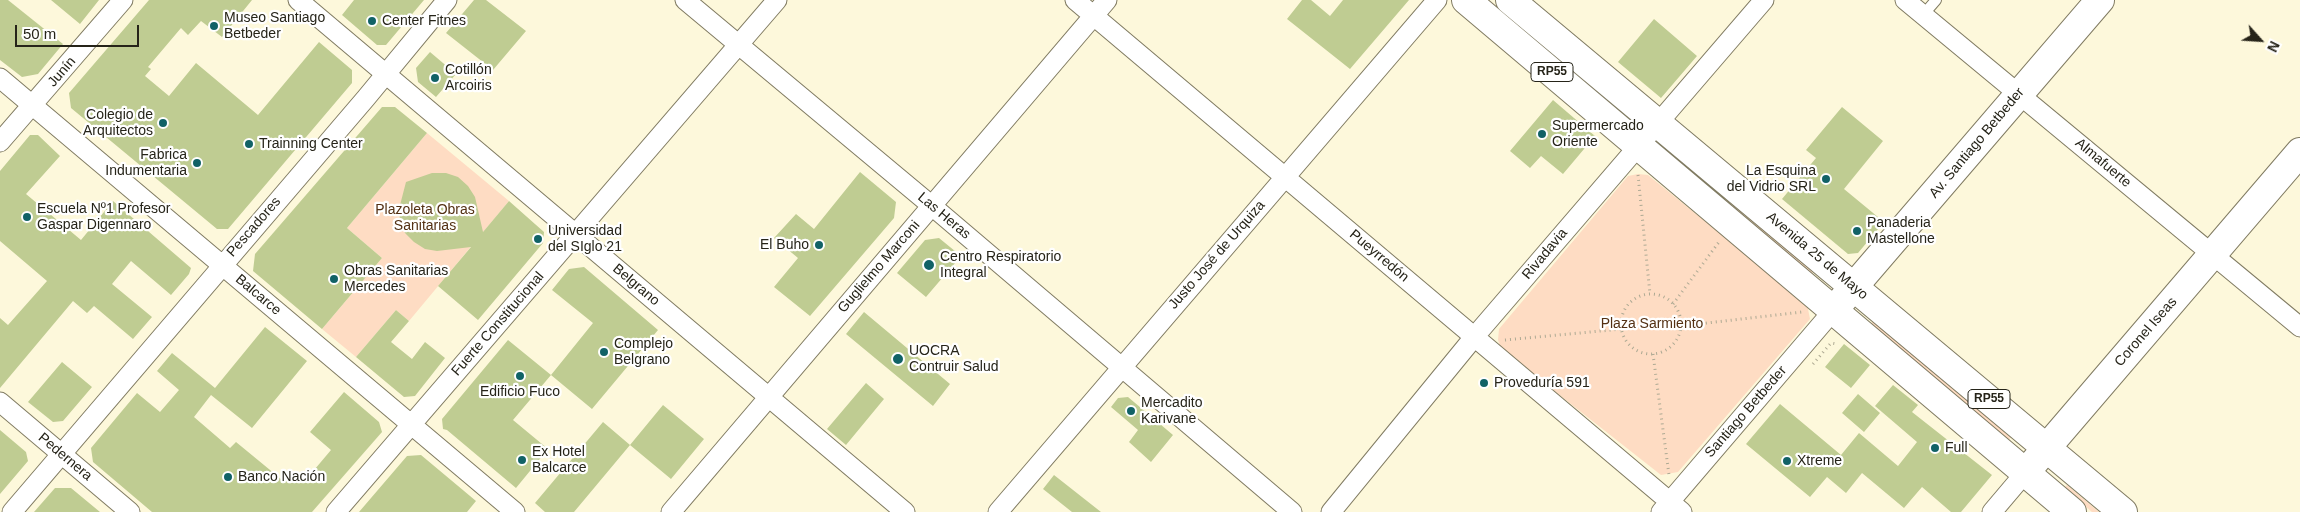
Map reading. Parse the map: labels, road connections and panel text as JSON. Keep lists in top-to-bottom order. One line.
{"streets":{"main road":["RP55","Av. Santiago Betbeder","Avenida 25 de Mayo","Coronel Iseas"],"street":["Junín","Almafuerte","Las Heras","Pescadores","Rivadavia","Justo José de Urquiza","Pueyrredón","Guglielmo Marconi","Belgrano","Balcarce","Fuerte Constitucional","Santiago Betbeder","Pedernera"]},"crossings":[["Junín","Balcarce"],["RP55","Av. Santiago Betbeder"],["RP55","Rivadavia"],["RP55","Coronel Iseas"],["RP55","Santiago Betbeder"],["Av. Santiago Betbeder","Almafuerte"],["Av. Santiago Betbeder","Avenida 25 de Mayo"],["Av. Santiago Betbeder","Santiago Betbeder"],["Almafuerte","Coronel Iseas"],["Las Heras","Justo José de Urquiza"],["Las Heras","Guglielmo Marconi"],["Las Heras","Fuerte Constitucional"],["Pescadores","Belgrano"],["Pescadores","Balcarce"],["Pescadores","Pedernera"],["Rivadavia","Pueyrredón"],["Rivadavia","Avenida 25 de Mayo"],["Justo José de Urquiza","Pueyrredón"],["Pueyrredón","Guglielmo Marconi"],["Pueyrredón","Santiago Betbeder"],["Avenida 25 de Mayo","Coronel Iseas"],["Guglielmo Marconi","Belgrano"],["Belgrano","Fuerte Constitucional"],["Balcarce","Fuerte Constitucional"]],"parks":["Plazoleta Obras Sanitarias","Plaza Sarmiento"],"places":["Center Fitnes","Museo Santiago Betbeder","Cotillón Arcoiris","Colegio de Arquitectos","Supermercado Oriente","Trainning Center","Fabrica Indumentaria","La Esquina del Vidrio SRL","Escuela Nº1 Profesor Gaspar Digennaro","Panaderia Mastellone","Universidad del SIglo 21","El Buho","Centro Respiratorio Integral","Obras Sanitarias Mercedes","Complejo Belgrano","UOCRA Contruir Salud","Edificio Fuco","Proveduría 591","Mercadito Karivane","Full","Ex Hotel Balcarce","Xtreme","Banco Nación"],"scale_bar":"50 m","north":"bottom right"}
